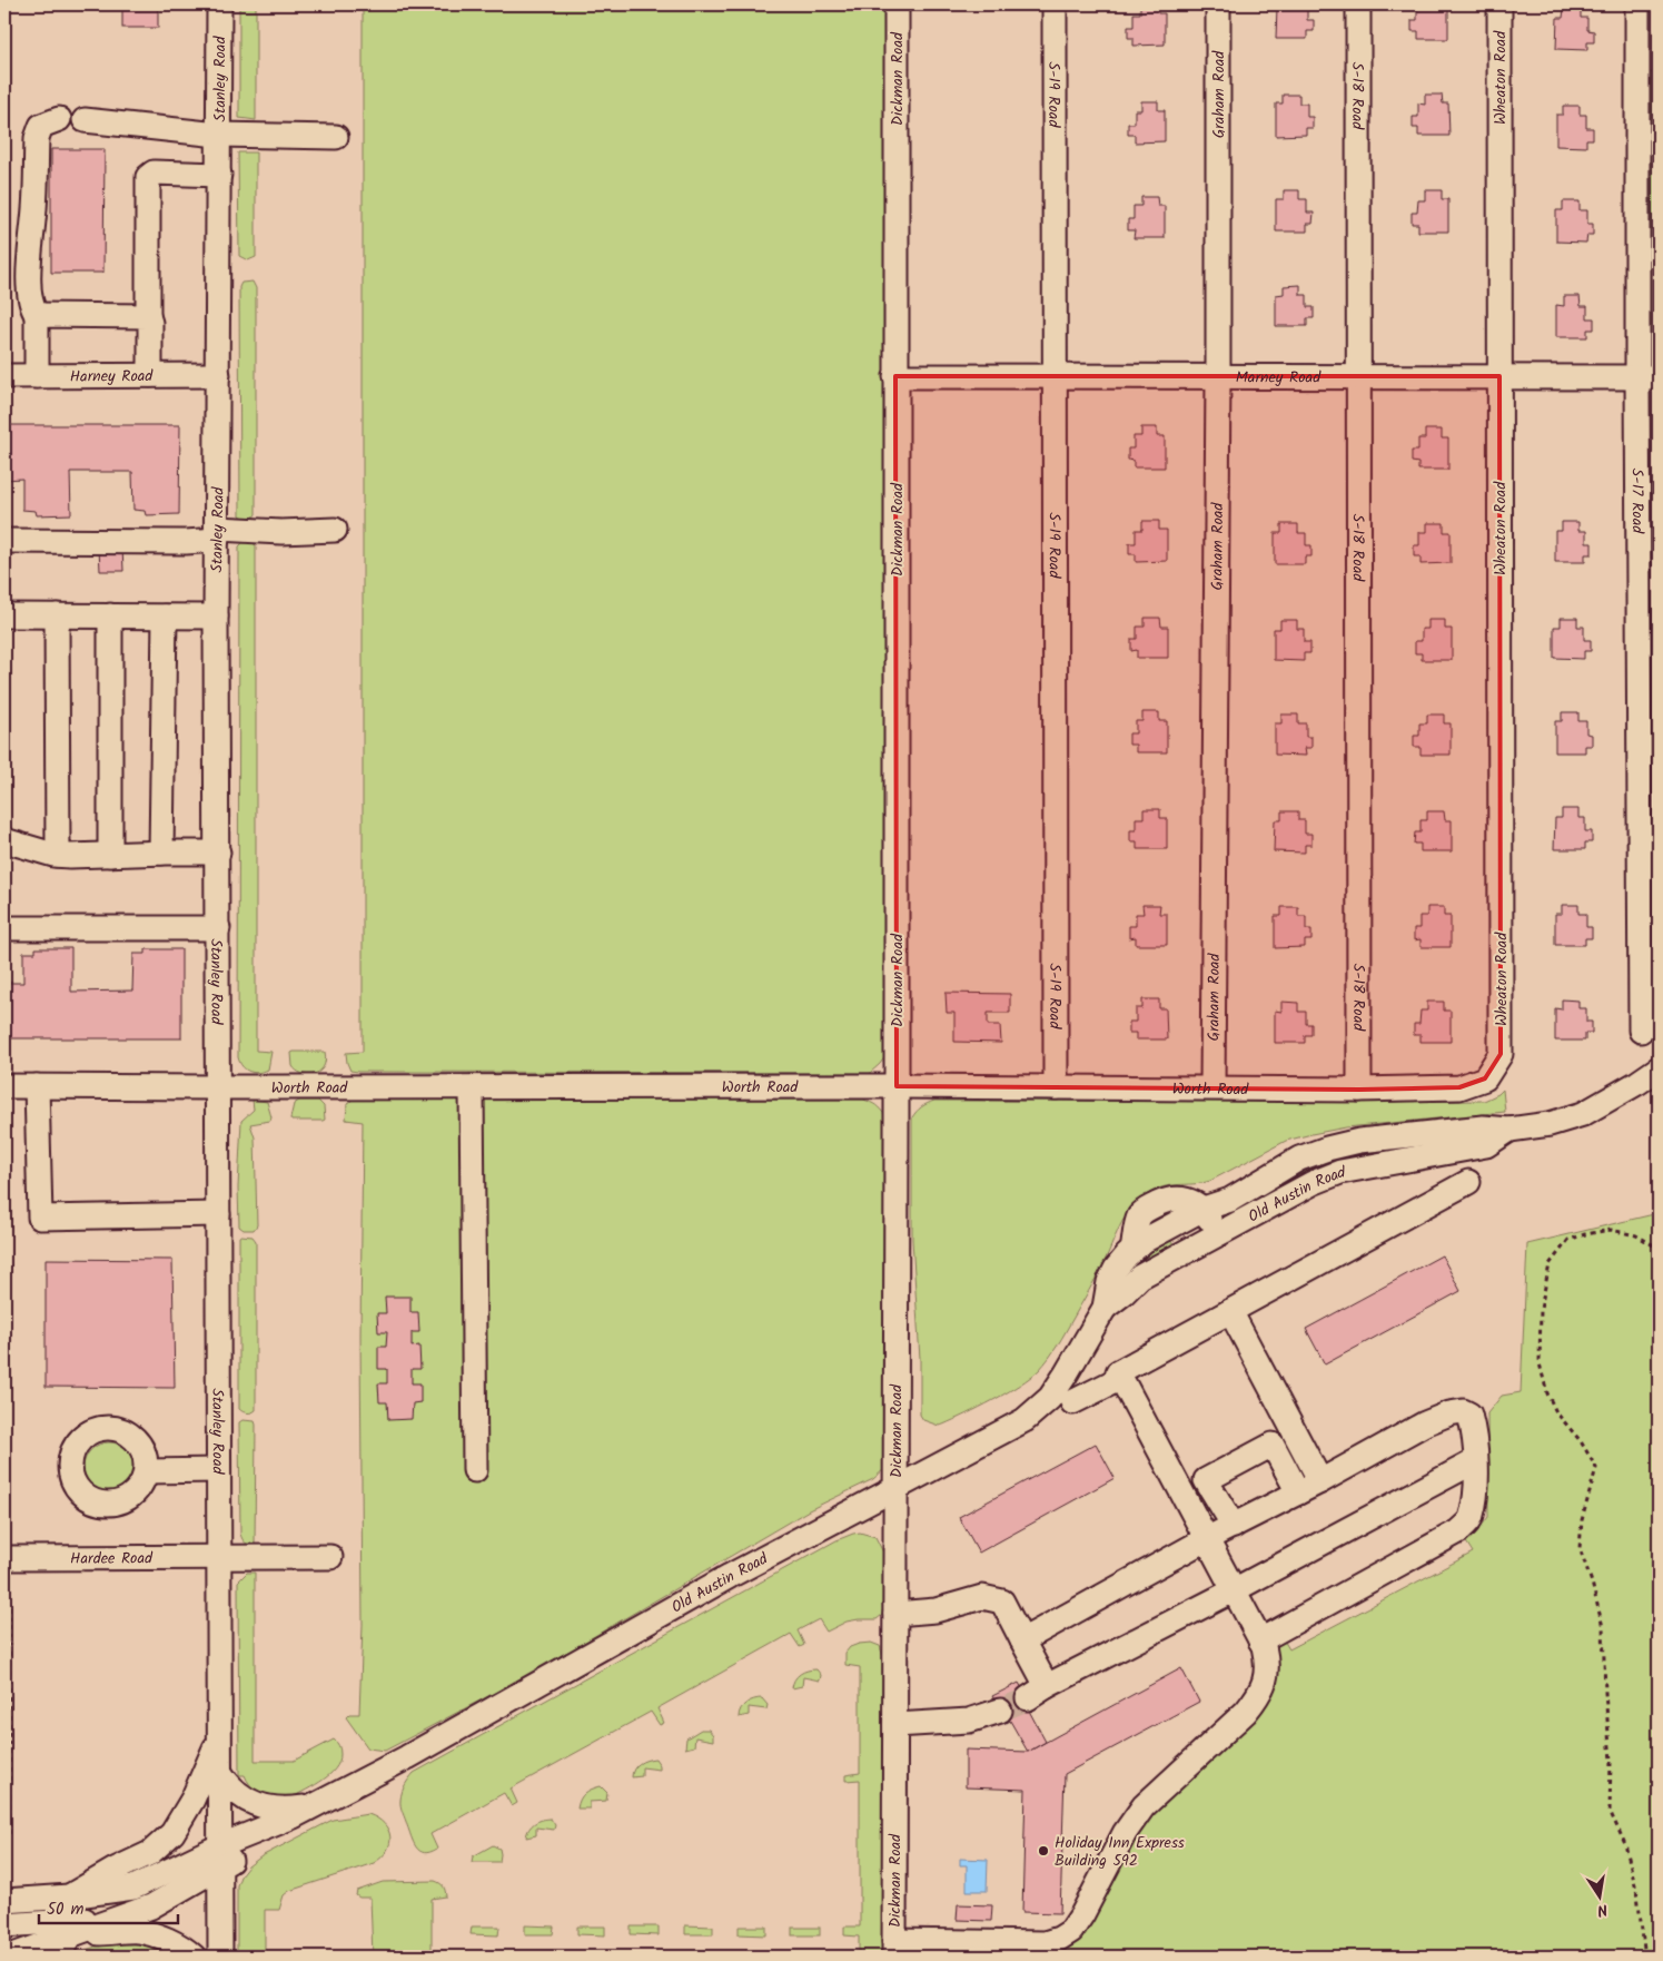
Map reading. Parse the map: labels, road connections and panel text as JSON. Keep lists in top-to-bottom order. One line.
{"streets":{"street":["Wheaton Road","Stanley Road","Dickman Road","Graham Road","S-19 Road","S-18 Road","Harney Road","Marney Road","S-17 Road","Worth Road","Old Austin Road","Hardee Road"]},"crossings":[["Wheaton Road","Marney Road"],["Wheaton Road","Worth Road"],["Stanley Road","Harney Road"],["Stanley Road","Worth Road"],["Stanley Road","Old Austin Road"],["Stanley Road","Hardee Road"],["Dickman Road","Marney Road"],["Dickman Road","Worth Road"],["Dickman Road","Old Austin Road"],["Graham Road","Marney Road"],["Graham Road","Worth Road"],["S-19 Road","Marney Road"],["S-19 Road","Worth Road"],["S-18 Road","Marney Road"],["S-18 Road","Worth Road"],["Marney Road","S-17 Road"]],"places":["Holiday Inn Express Building 592"],"scale_bar":"50 m","north":"bottom"}
